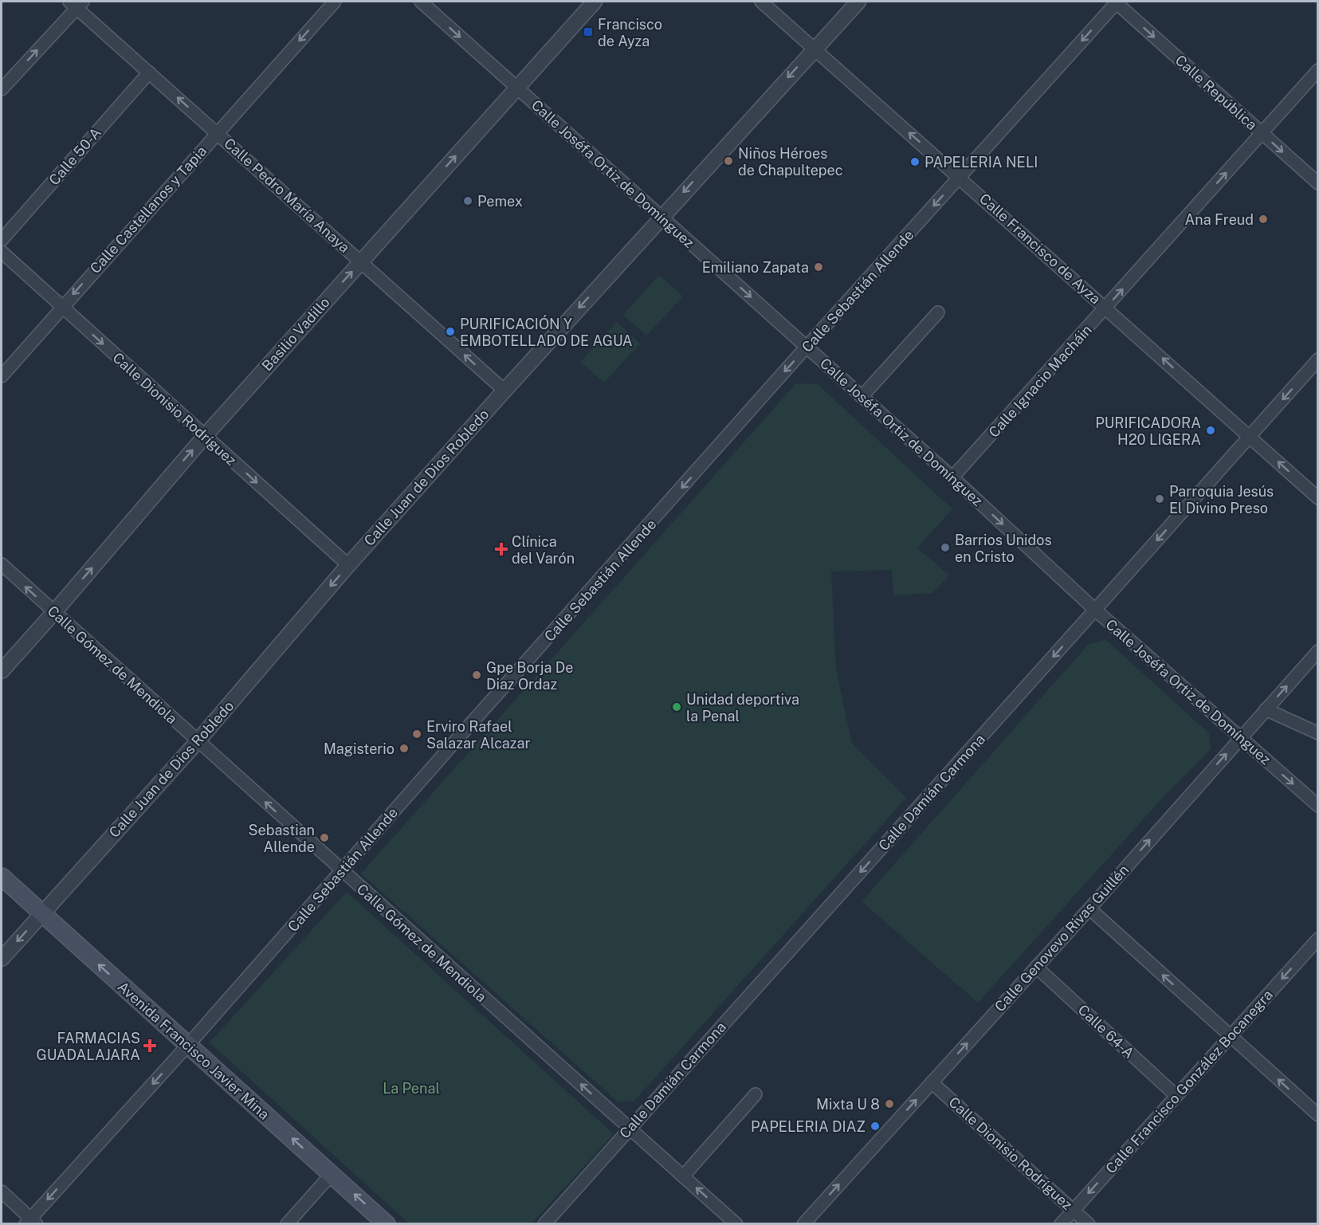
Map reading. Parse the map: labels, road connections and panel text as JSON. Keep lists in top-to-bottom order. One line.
{"streets":{"main road":["Avenida Francisco Javier Mina"],"street":["Calle República","Calle 50-A","Calle Joséfa Ortiz de Domínguez","Calle Pedro María Anaya","Calle Castellanos y Tapia","Calle Francisco de Ayza","Calle Sebastián Allende","Basilio Vadillo","Calle Ignacio Macháin","Calle Dionisio Rodríguez","Calle Juan de Dios Robledo","Calle Gómez de Mendiola","Calle Damián Carmona","Calle Genovevo Rivas Guillén","Calle 64-A","Calle Francisco González Bocanegra"]},"crossings":[["Calle República","Calle Sebastián Allende"],["Calle República","Calle Ignacio Macháin"],["Calle 50-A","Calle Pedro María Anaya"],["Calle Joséfa Ortiz de Domínguez","Calle Sebastián Allende"],["Calle Joséfa Ortiz de Domínguez","Basilio Vadillo"],["Calle Joséfa Ortiz de Domínguez","Calle Ignacio Macháin"],["Calle Joséfa Ortiz de Domínguez","Calle Juan de Dios Robledo"],["Calle Joséfa Ortiz de Domínguez","Calle Damián Carmona"],["Calle Joséfa Ortiz de Domínguez","Calle Genovevo Rivas Guillén"],["Calle Pedro María Anaya","Calle Castellanos y Tapia"],["Calle Pedro María Anaya","Basilio Vadillo"],["Calle Pedro María Anaya","Calle Juan de Dios Robledo"],["Calle Castellanos y Tapia","Calle Dionisio Rodríguez"],["Calle Francisco de Ayza","Calle Sebastián Allende"],["Calle Francisco de Ayza","Calle Ignacio Macháin"],["Calle Francisco de Ayza","Calle Juan de Dios Robledo"],["Calle Francisco de Ayza","Calle Damián Carmona"],["Calle Sebastián Allende","Calle Gómez de Mendiola"],["Calle Sebastián Allende","Avenida Francisco Javier Mina"],["Basilio Vadillo","Calle Dionisio Rodríguez"],["Basilio Vadillo","Calle Gómez de Mendiola"],["Calle Dionisio Rodríguez","Calle Juan de Dios Robledo"],["Calle Dionisio Rodríguez","Calle Genovevo Rivas Guillén"],["Calle Dionisio Rodríguez","Calle Francisco González Bocanegra"],["Calle Juan de Dios Robledo","Calle Gómez de Mendiola"],["Calle Juan de Dios Robledo","Avenida Francisco Javier Mina"],["Calle Gómez de Mendiola","Calle Damián Carmona"],["Calle Genovevo Rivas Guillén","Calle 64-A"],["Calle 64-A","Calle Francisco González Bocanegra"]],"one_way":["Calle República","Calle Joséfa Ortiz de Domínguez","Calle Pedro María Anaya","Calle Castellanos y Tapia","Calle Francisco de Ayza","Calle Sebastián Allende","Basilio Vadillo","Calle Ignacio Macháin","Calle Dionisio Rodríguez","Calle Juan de Dios Robledo","Calle Gómez de Mendiola","Calle Damián Carmona","Calle Genovevo Rivas Guillén","Avenida Francisco Javier Mina","Calle Francisco González Bocanegra"],"parks":["La Penal"],"places":{"transit":["Francisco de Ayza"],"other":["Niños Héroes de Chapultepec","PAPELERIA NELI","Pemex","Ana Freud","Emiliano Zapata","PURIFICACIÓN Y EMBOTELLADO DE AGUA","PURIFICADORA H20 LIGERA","Parroquia Jesús El Divino Preso","Barrios Unidos en Cristo","Gpe Borja De Diaz Ordaz","Unidad deportiva la Penal","Erviro Rafael Salazar Alcazar","Magisterio","Sebastian Allende","Mixta U 8","PAPELERIA DIAZ"],"health":["Clínica del Varón","FARMACIAS GUADALAJARA"]}}
